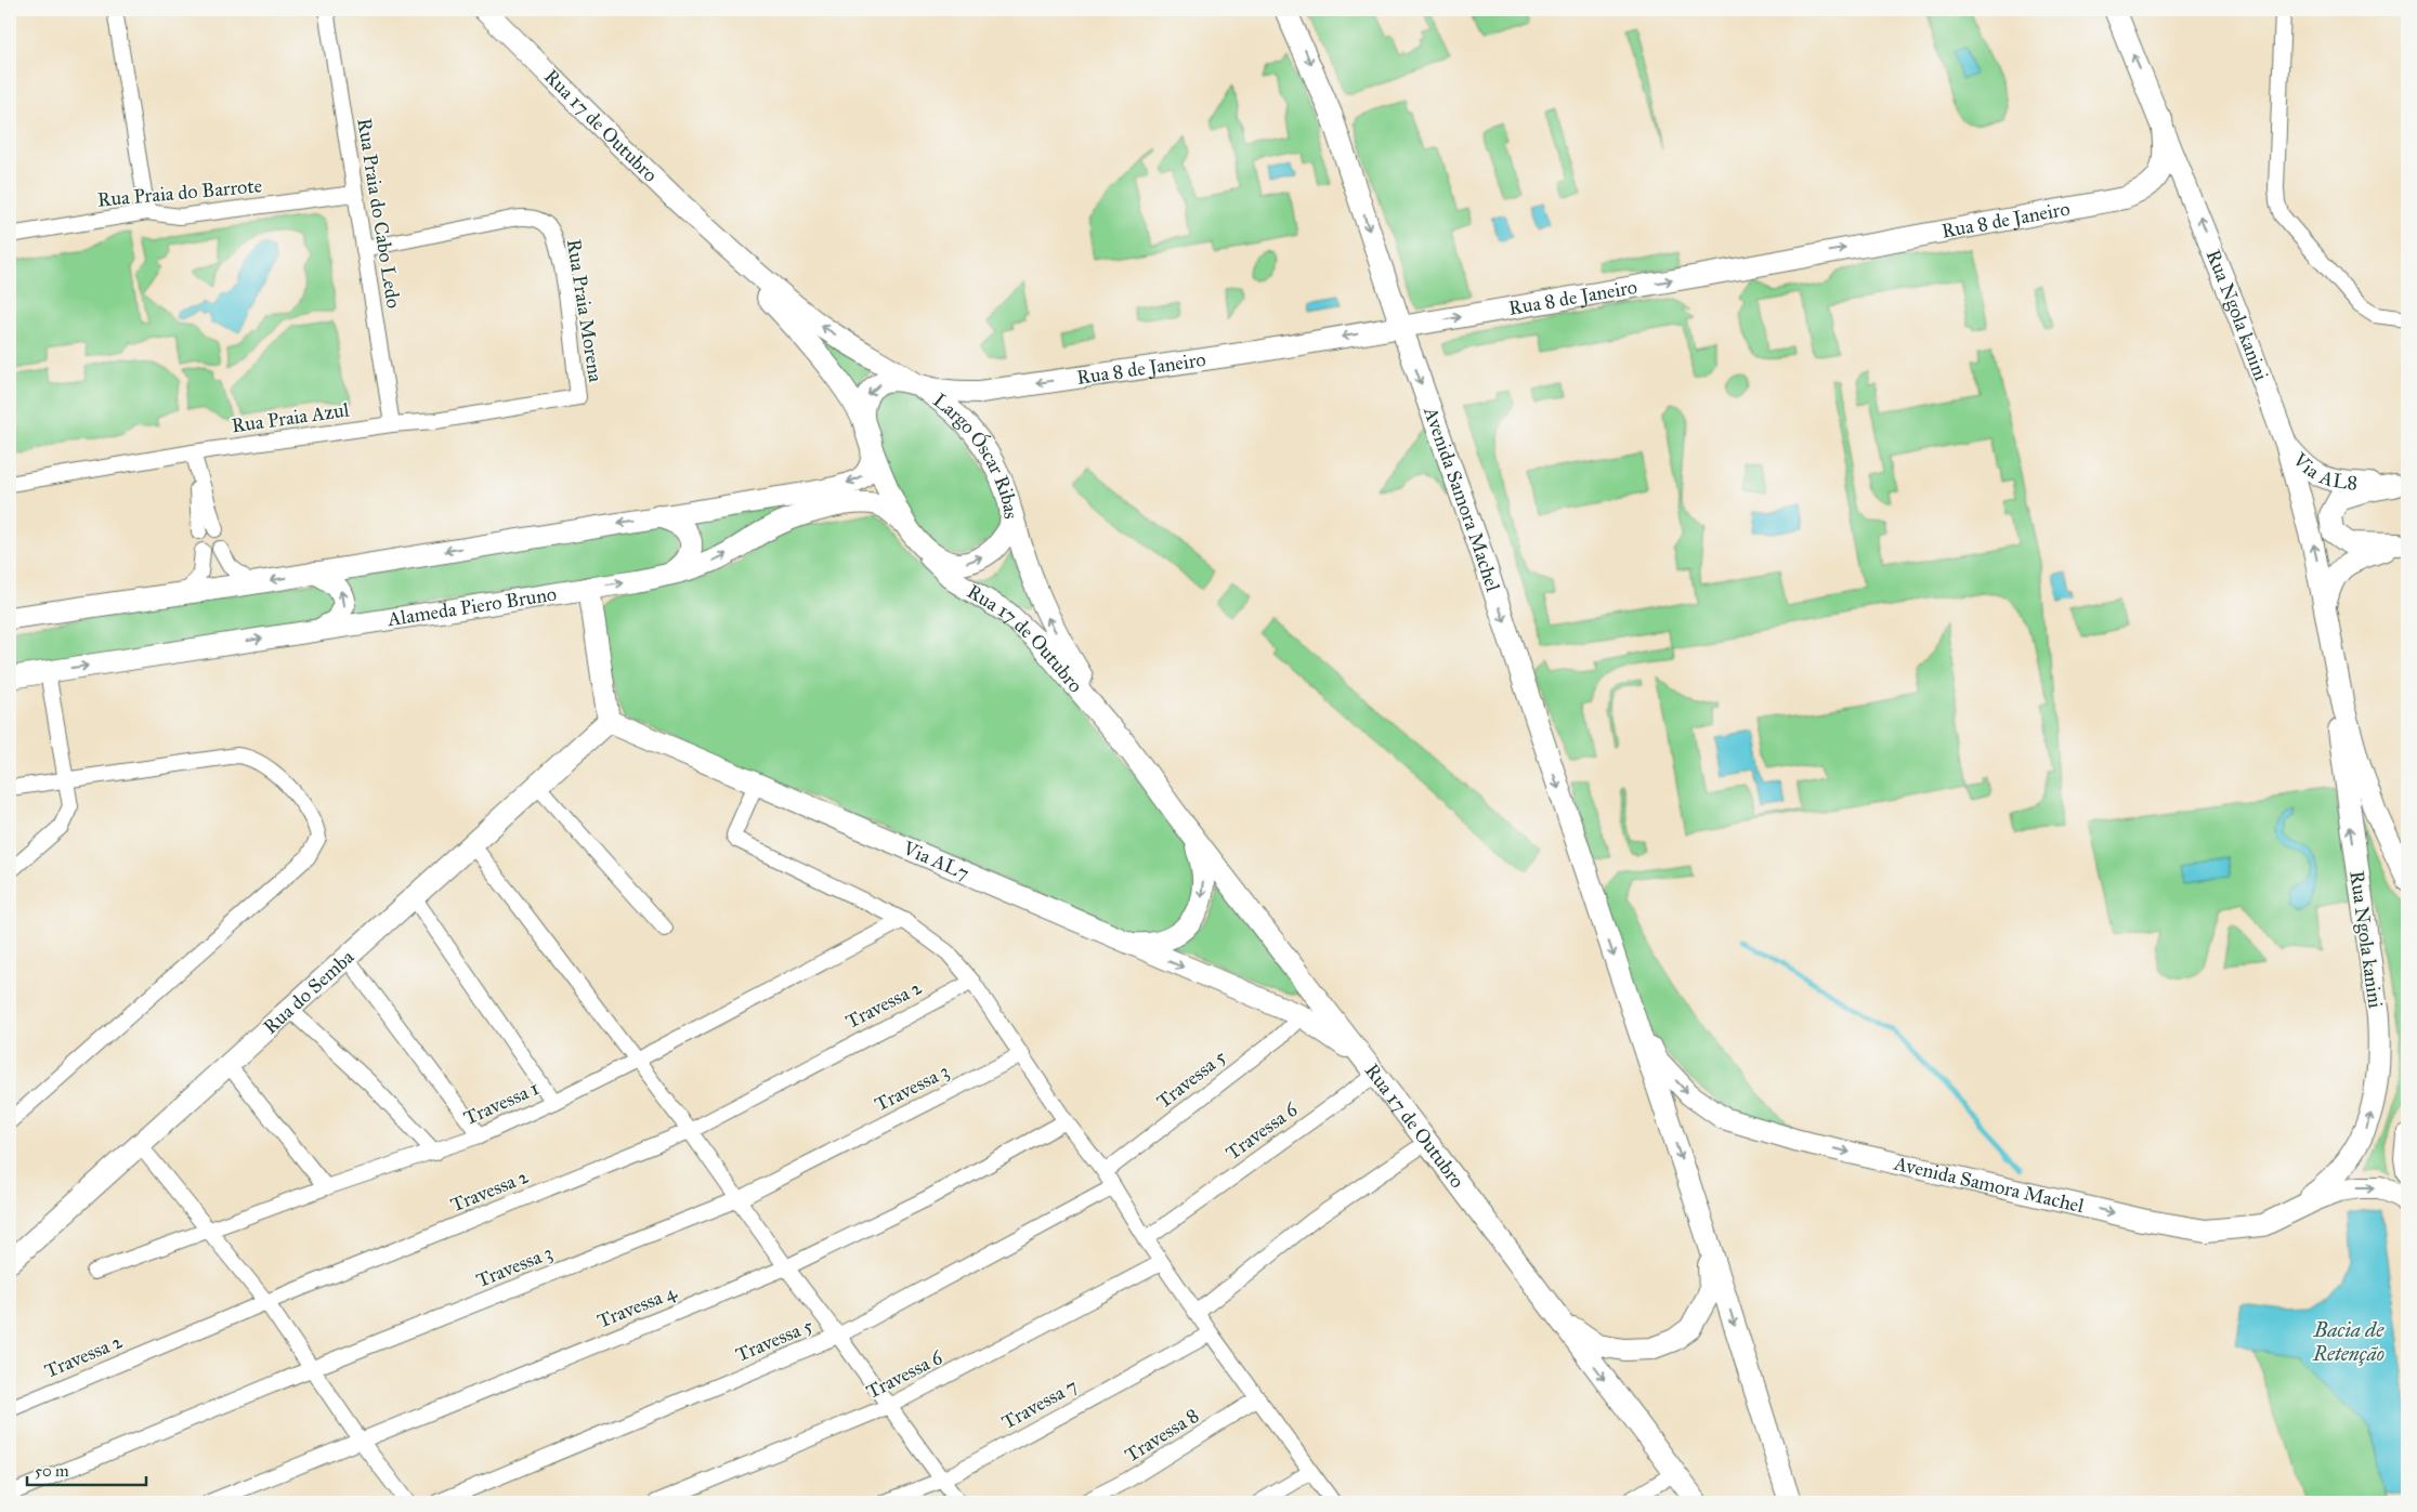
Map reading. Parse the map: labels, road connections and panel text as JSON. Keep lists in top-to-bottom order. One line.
{"streets":{"street":["Rua 17 de Outubro","Rua Praia do Barrote","Rua Praia do Cabo Ledo","Rua 8 de Janeiro","Rua Praia Morena","Rua Ngola kanini","Rua Praia Azul","Largo Óscar Ribas","Via AL8","Avenida Samora Machel","Alameda Piero Bruno","Via AL7","Rua do Semba","Travessa 2","Travessa 5","Travessa 3","Travessa 1","Travessa 6","Travessa 4","Travessa 7","Travessa 8"]},"crossings":[["Rua 17 de Outubro","Rua 8 de Janeiro"],["Rua 17 de Outubro","Largo Óscar Ribas"],["Rua 17 de Outubro","Alameda Piero Bruno"],["Rua 17 de Outubro","Via AL7"],["Rua 17 de Outubro","Travessa 6"],["Rua Praia do Barrote","Rua Praia do Cabo Ledo"],["Rua Praia do Cabo Ledo","Rua Praia Morena"],["Rua Praia do Cabo Ledo","Rua Praia Azul"],["Rua 8 de Janeiro","Rua Ngola kanini"],["Rua 8 de Janeiro","Largo Óscar Ribas"],["Rua 8 de Janeiro","Avenida Samora Machel"],["Rua Praia Morena","Rua Praia Azul"],["Rua Ngola kanini","Via AL8"],["Rua Ngola kanini","Avenida Samora Machel"],["Largo Óscar Ribas","Alameda Piero Bruno"],["Via AL7","Rua do Semba"],["Via AL7","Travessa 5"],["Via AL7","Travessa 6"]],"one_way":["Rua Ngola kanini","Avenida Samora Machel"],"water":["Bacia de Retenção"],"scale_bar":"50 m"}
